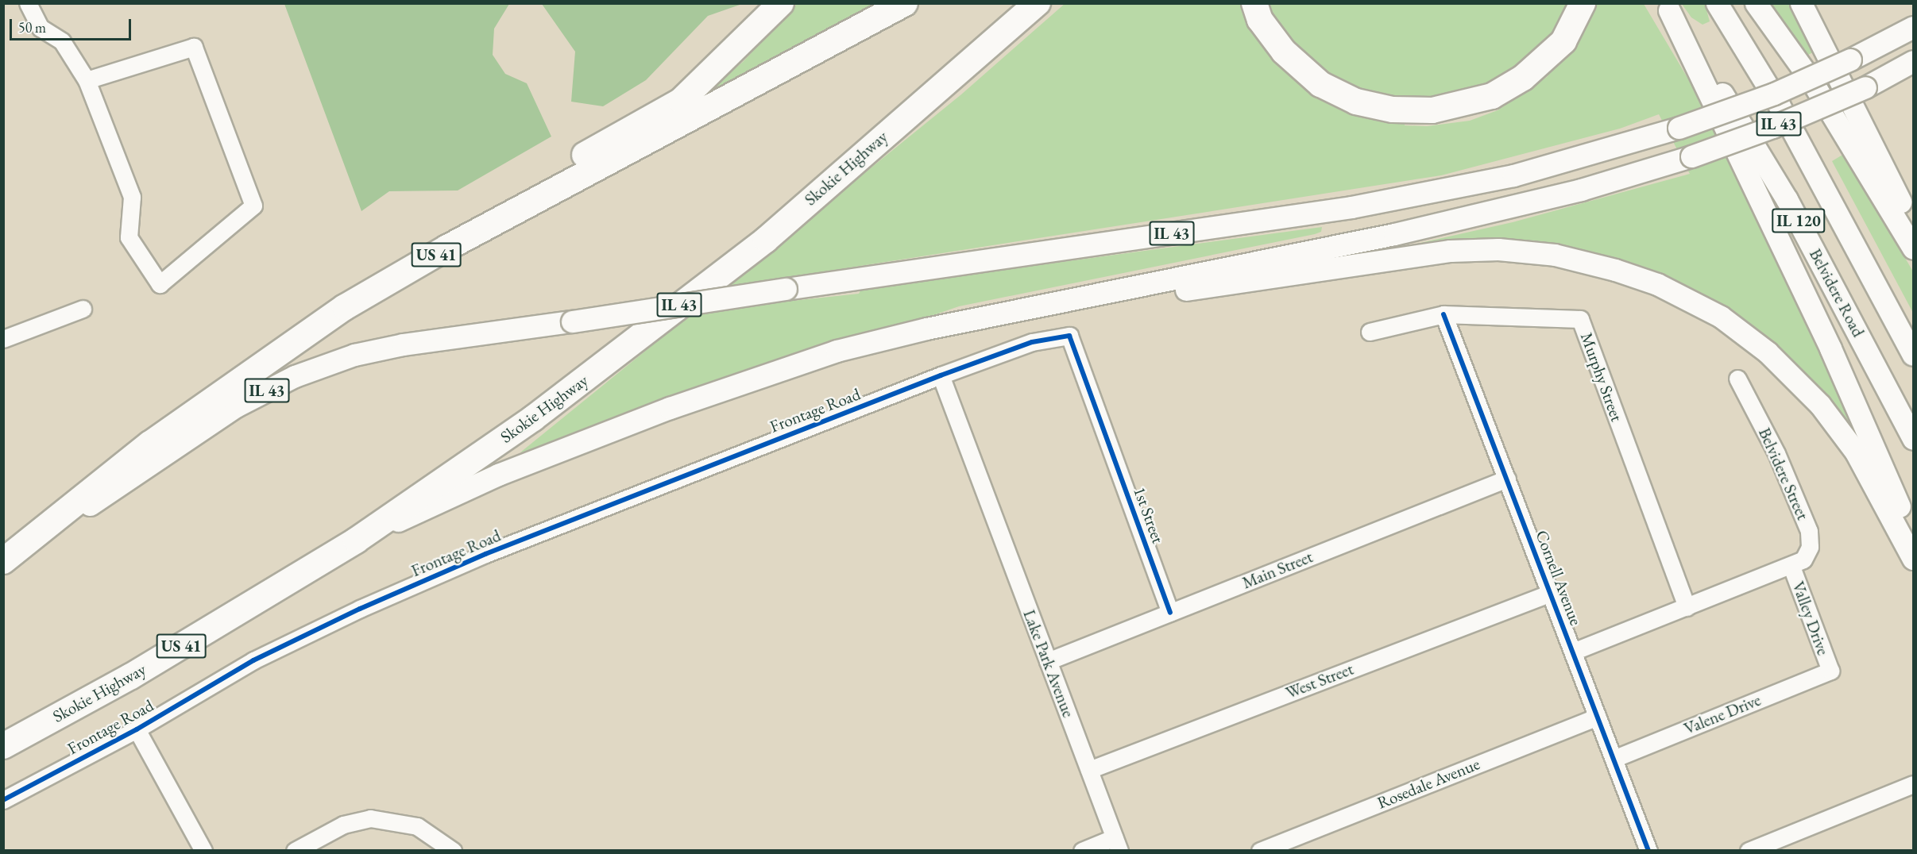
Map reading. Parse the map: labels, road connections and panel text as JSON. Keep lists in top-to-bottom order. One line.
{"streets":{"highway":["Skokie Highway","US 41"],"main road":["IL 43","IL 120","Belvidere Road"],"street":["Murphy Street","Frontage Road","Belvidere Street","1st Street","Main Street","Cornell Avenue","Valley Drive","Lake Park Avenue","West Street","Valene Drive","Rosedale Avenue"]},"crossings":[["IL 43","Skokie Highway"],["IL 43","US 41"],["Murphy Street","Cornell Avenue"],["Frontage Road","1st Street"],["Frontage Road","Lake Park Avenue"],["Belvidere Street","Valley Drive"],["1st Street","Main Street"],["Main Street","Cornell Avenue"],["Main Street","Lake Park Avenue"],["Cornell Avenue","West Street"],["Cornell Avenue","Valene Drive"],["Cornell Avenue","Rosedale Avenue"],["Valley Drive","Valene Drive"],["Lake Park Avenue","West Street"]],"scale_bar":"50 m"}
